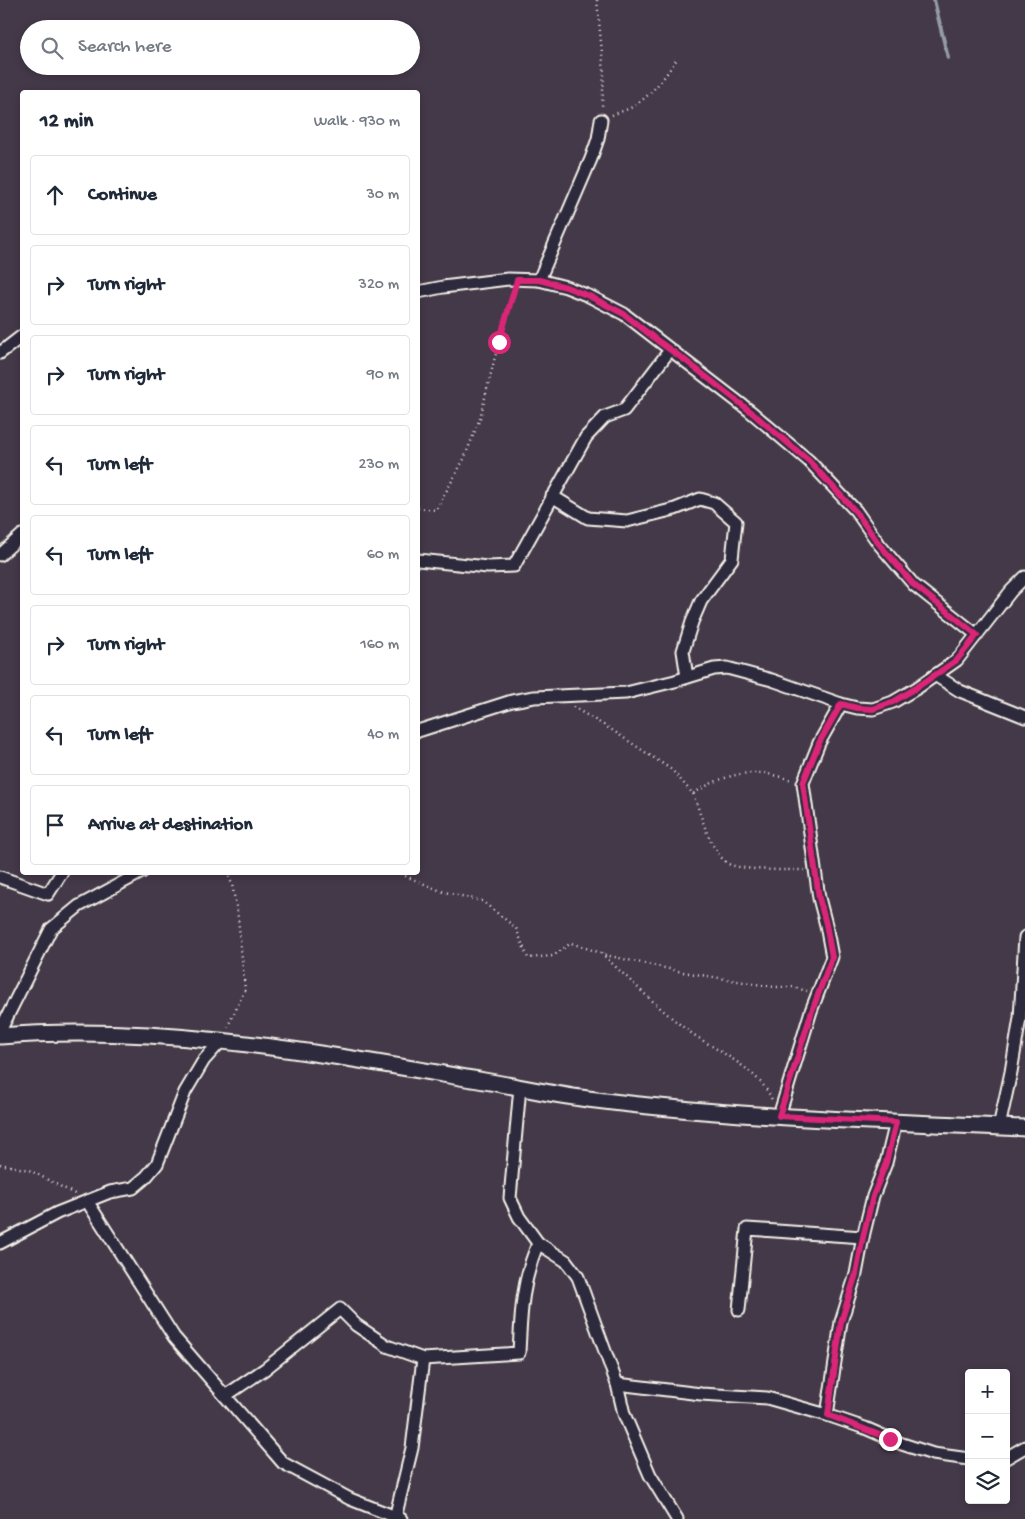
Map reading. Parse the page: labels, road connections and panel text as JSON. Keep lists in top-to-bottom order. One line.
{"page":{"search":"Search here","heading":["12 min","Walk · 930 m"],"list":[["Continue","30 m"],["Turn right","320 m"],["Turn right","90 m"],["Turn left","230 m"],["Turn left","60 m"],["Turn right","160 m"],["Turn left","40 m"],"Arrive at destination"],"map_buttons":["+","−"]}}
